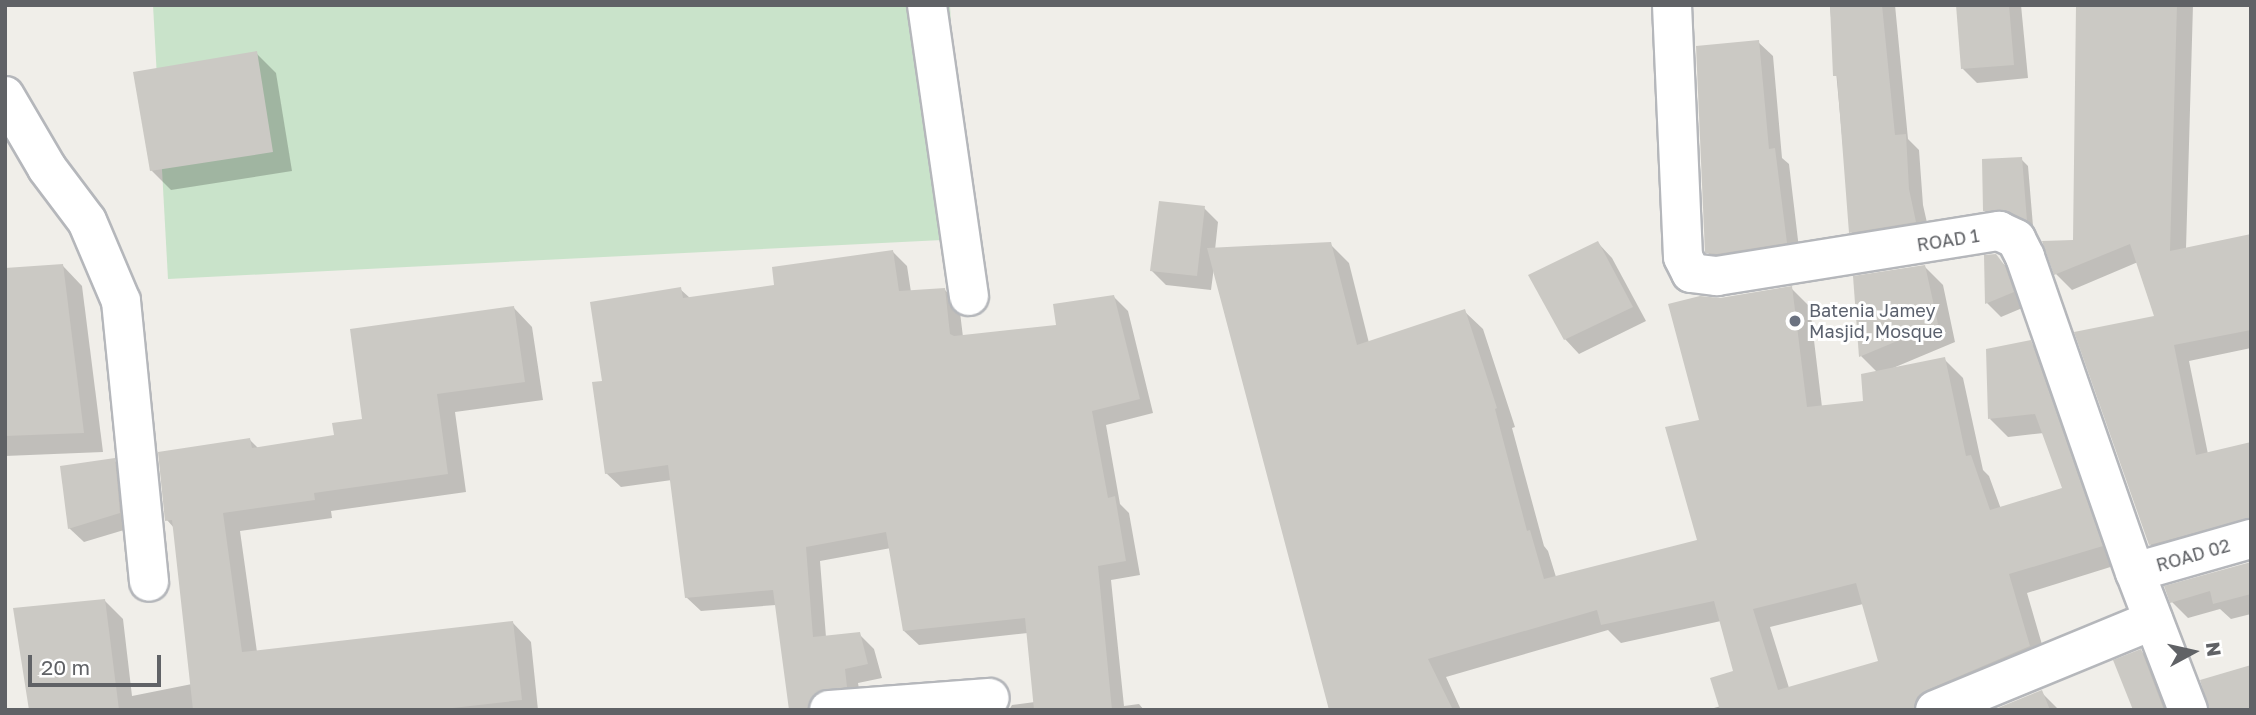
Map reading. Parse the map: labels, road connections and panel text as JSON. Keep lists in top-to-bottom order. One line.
{"streets":{"street":["ROAD 1","ROAD 02"]},"crossings":[["ROAD 1","ROAD 02"]],"places":["Batenia Jamey Masjid, Mosque"],"scale_bar":"20 m","north":"right"}
